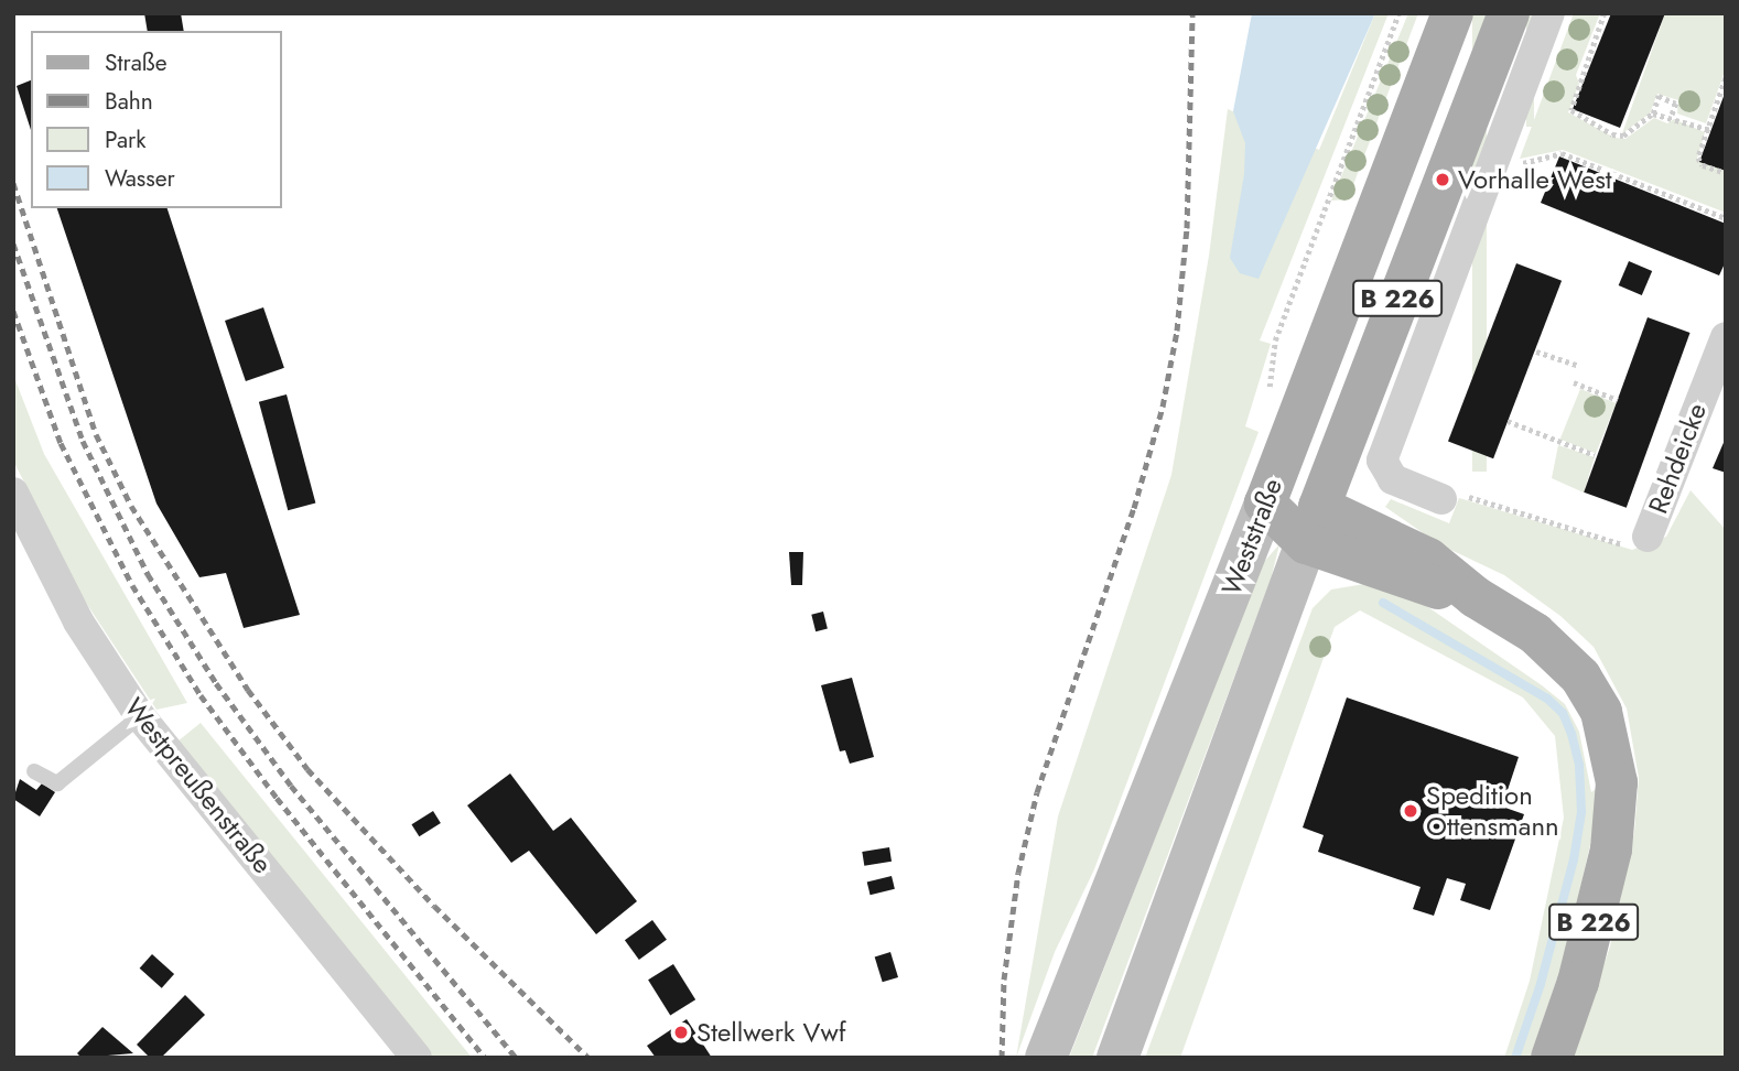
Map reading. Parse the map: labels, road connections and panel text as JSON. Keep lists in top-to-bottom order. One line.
{"streets":{"main road":["B 226","Weststraße"],"street":["Rehdeicke","Westpreußenstraße"]},"crossings":[["B 226","Weststraße"]],"places":["Vorhalle West","Spedition Ottensmann","Stellwerk Vwf"],"legend":["Straße","Bahn","Park","Wasser"]}
